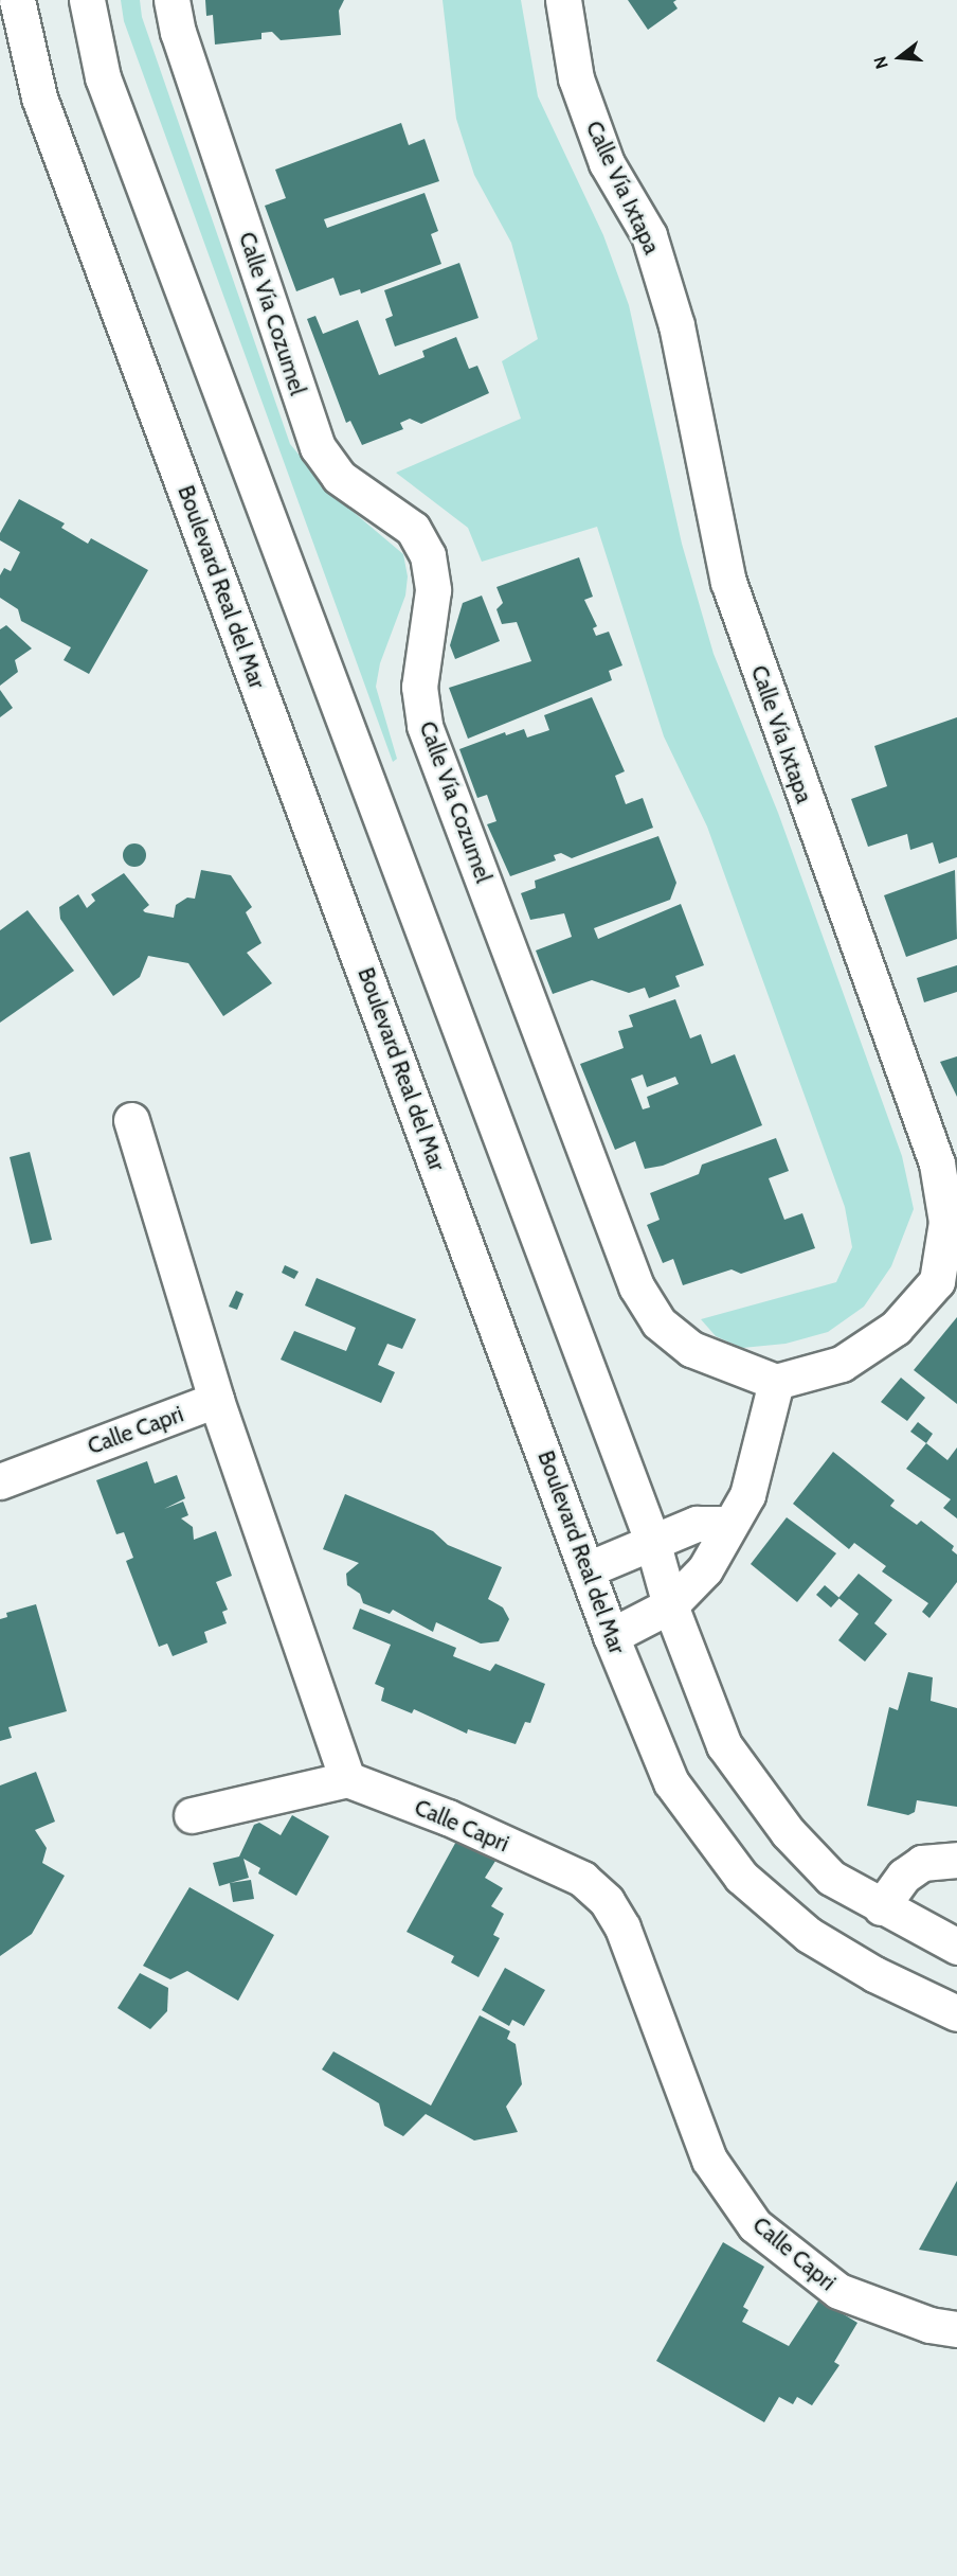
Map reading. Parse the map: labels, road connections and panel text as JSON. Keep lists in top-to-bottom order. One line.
{"streets":{"street":["Calle Vía Ixtapa","Calle Vía Cozumel","Boulevard Real del Mar","Calle Capri"]},"crossings":[["Calle Vía Ixtapa","Calle Vía Cozumel"]],"north":"left"}
